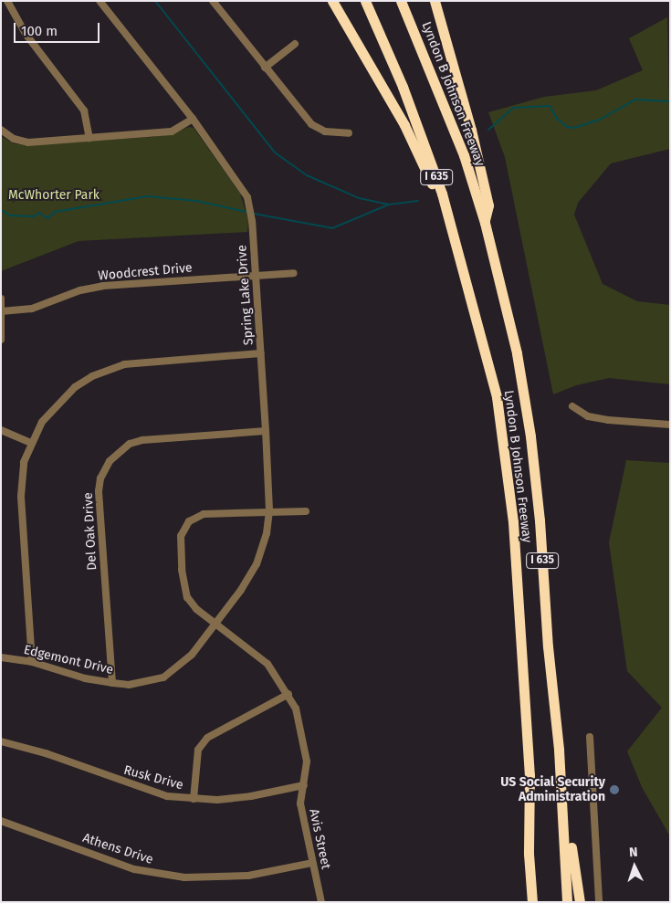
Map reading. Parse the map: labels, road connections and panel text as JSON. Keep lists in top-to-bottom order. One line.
{"streets":{"highway":["Lyndon B Johnson Freeway","I 635"],"street":["Woodcrest Drive","Spring Lake Drive","Del Oak Drive","Edgemont Drive","Rusk Drive","Avis Street","Athens Drive"]},"crossings":[["Woodcrest Drive","Spring Lake Drive"],["Spring Lake Drive","Del Oak Drive"],["Spring Lake Drive","Edgemont Drive"],["Spring Lake Drive","Avis Street"],["Del Oak Drive","Edgemont Drive"],["Edgemont Drive","Avis Street"],["Rusk Drive","Avis Street"],["Avis Street","Athens Drive"]],"parks":["McWhorter Park"],"places":["US Social Security Administration"],"scale_bar":"100 m","north":"top"}
